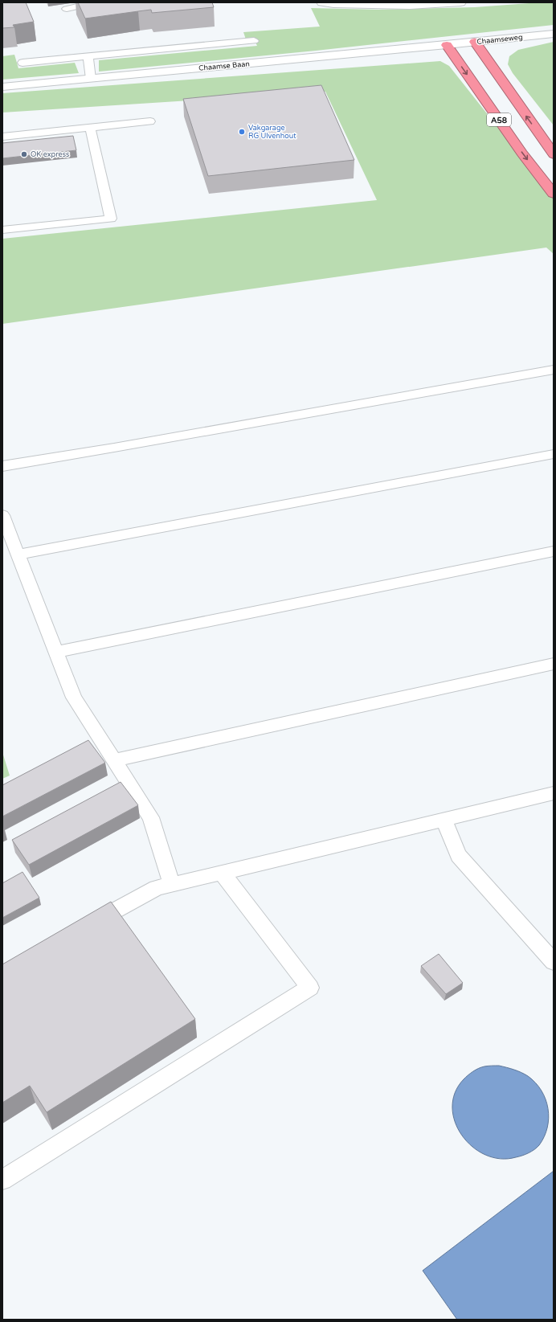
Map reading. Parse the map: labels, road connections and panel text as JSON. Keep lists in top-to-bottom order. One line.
{"streets":{"highway":["A58"],"main road":["Chaamseweg","Chaamse Baan"]},"crossings":[["Chaamseweg","Chaamse Baan"],["Chaamseweg","A58"],["Chaamse Baan","A58"]],"places":["Vakgarage RG Ulvenhout","OK express"]}
